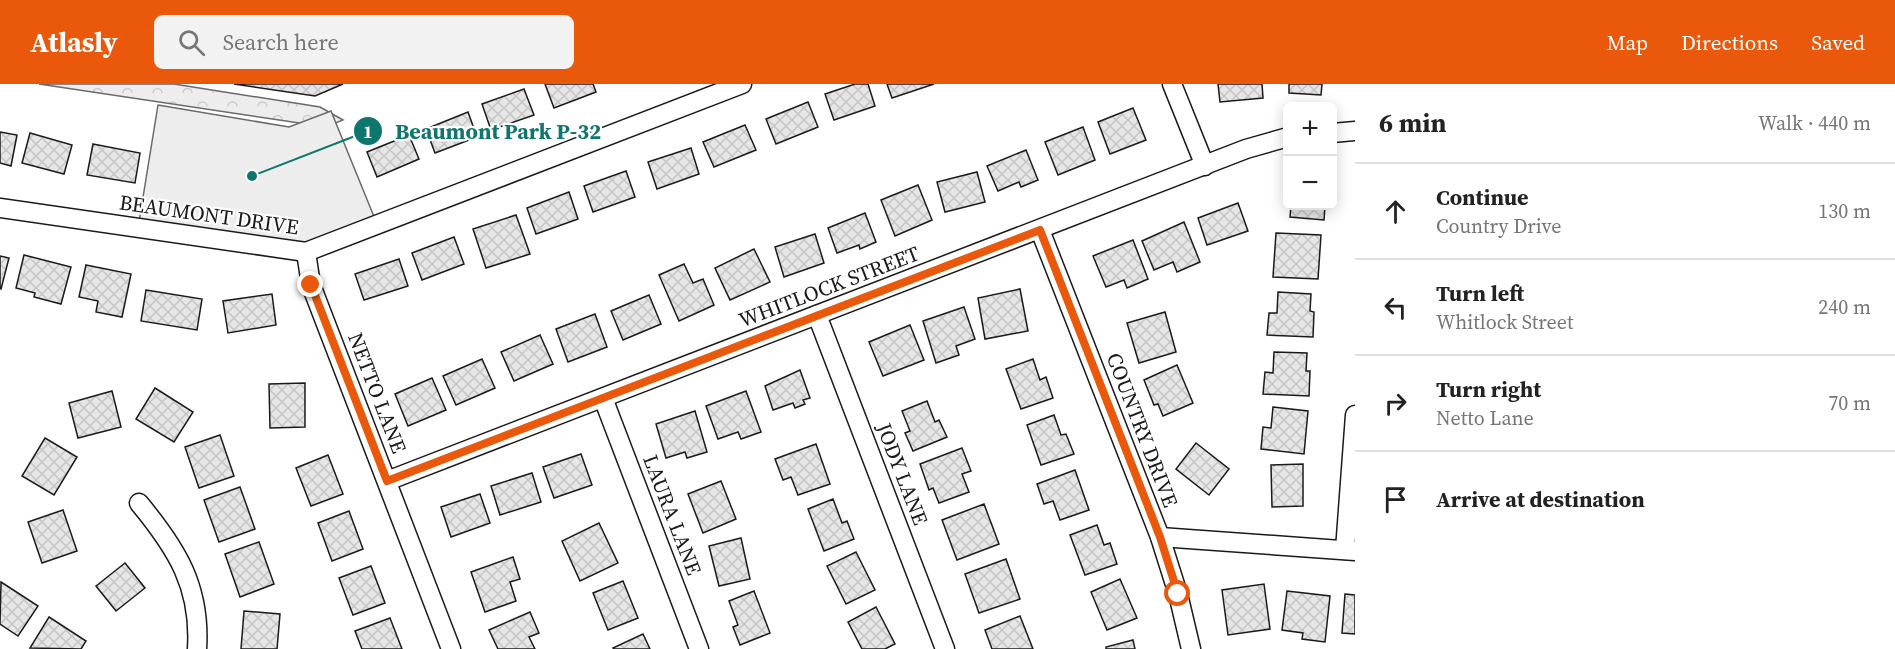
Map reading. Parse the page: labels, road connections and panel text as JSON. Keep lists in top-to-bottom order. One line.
{"streets":{"street":["BEAUMONT DRIVE","WHITLOCK STREET","NETTO LANE","COUNTRY DRIVE","JODY LANE","LAURA LANE"]},"crossings":[["BEAUMONT DRIVE","NETTO LANE"],["WHITLOCK STREET","NETTO LANE"],["WHITLOCK STREET","COUNTRY DRIVE"],["WHITLOCK STREET","JODY LANE"],["WHITLOCK STREET","LAURA LANE"]],"places":["Beaumont Park P-32"],"page":{"header":"Atlasly","search":"Search here","nav":["Map","Directions","Saved"],"heading":["6 min","Walk · 440 m"],"map_buttons":["+","−"],"list":[["Continue","Country Drive","130 m"],["Turn left","Whitlock Street","240 m"],["Turn right","Netto Lane","70 m"],"Arrive at destination"]}}
